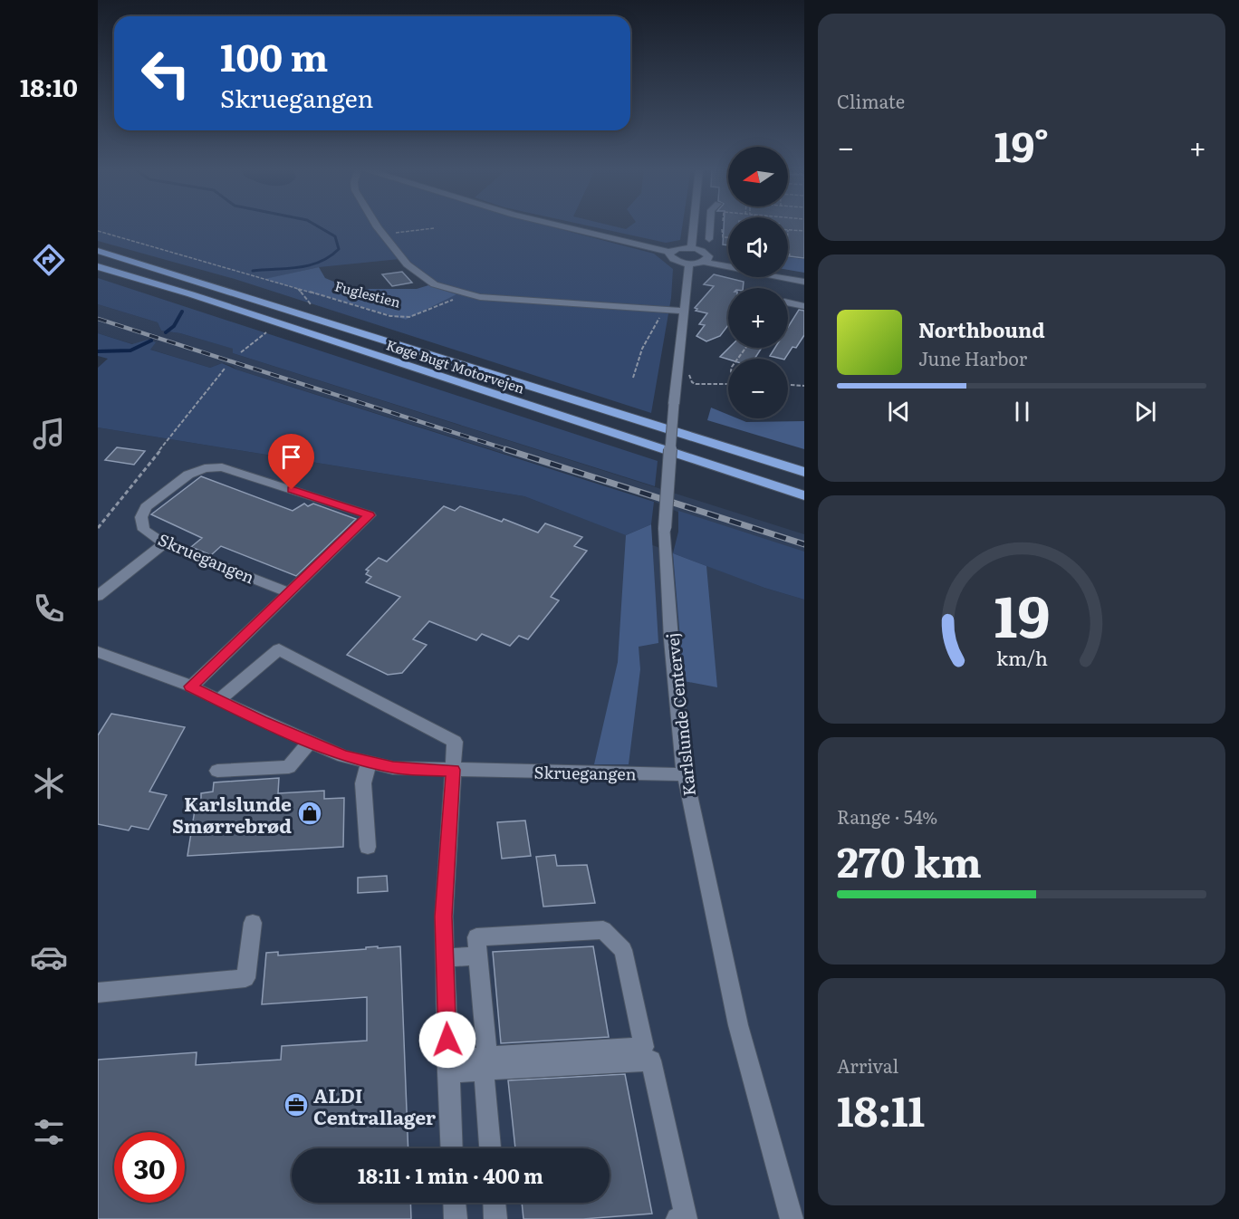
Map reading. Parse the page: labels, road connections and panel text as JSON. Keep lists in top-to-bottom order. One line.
{"streets":{"highway":["Køge Bugt Motorvejen"],"street":["Skruegangen","Karlslunde Centervej"],"path":["Fuglestien"]},"crossings":[["Skruegangen","Karlslunde Centervej"]],"places":{"shop":["Karlslunde Smørrebrød"],"office":["ALDI Centrallager"]},"north":"left","page":{"tabs":"18:10","tile":["Climate",["Range · 54%","270 km"],["Arrival","18:11"]],"turn":["100 m","Skruegangen"],"heat":["−","19°","+"],"map_buttons":["+","−"],"song":["Northbound","June Harbor"],"limit":"30","trip":"18:11 · 1 min · 400 m","gauge":["19","km/h"]}}
